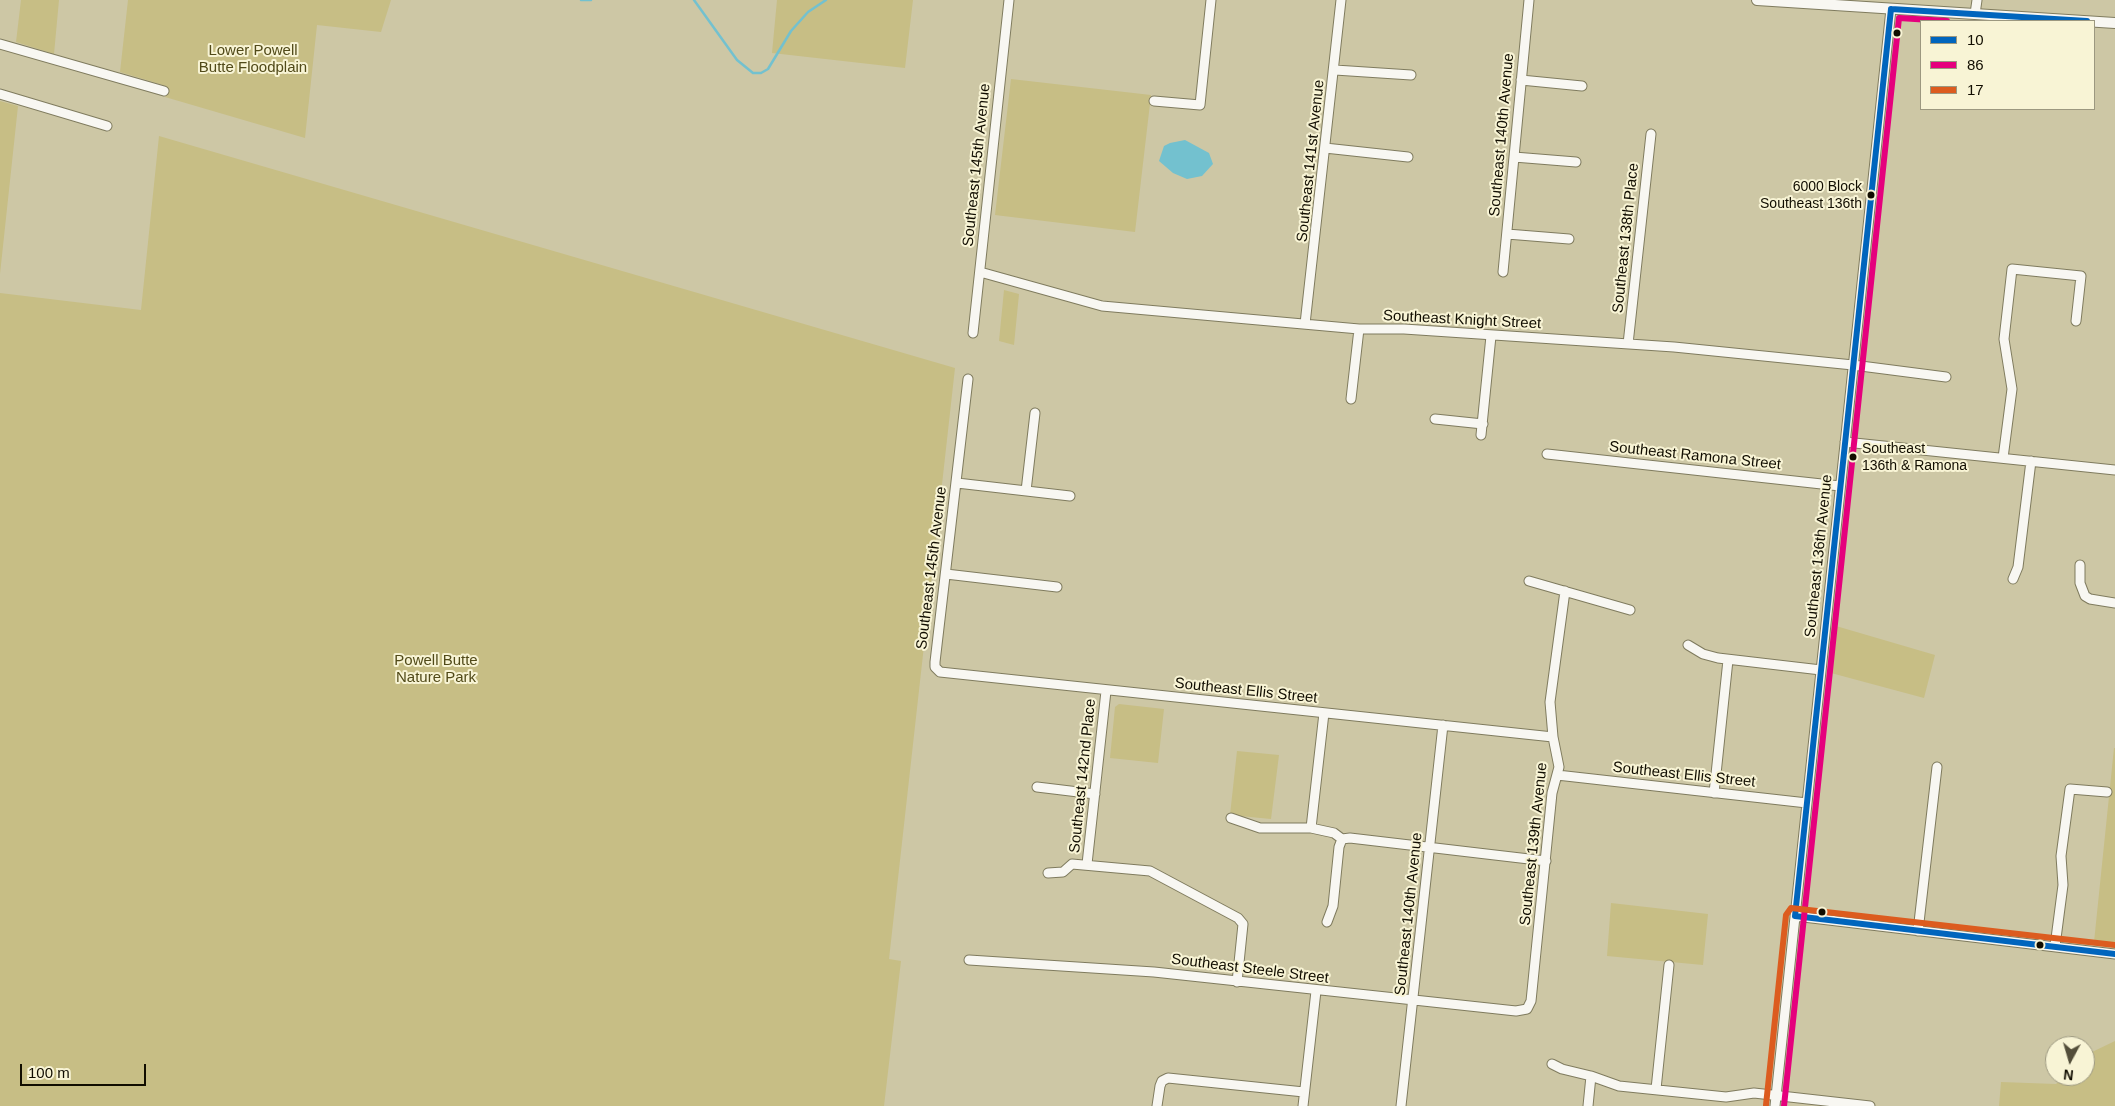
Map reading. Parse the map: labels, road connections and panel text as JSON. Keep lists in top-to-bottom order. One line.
{"streets":{"street":["Southeast 140th Avenue","Southeast 141st Avenue","Southeast 145th Avenue","Southeast 138th Place","Southeast Knight Street","Southeast Ramona Street","Southeast 136th Avenue","Southeast Ellis Street","Southeast 142nd Place","Southeast 139th Avenue","Southeast Steele Street"]},"crossings":[["Southeast 140th Avenue","Southeast Ellis Street"],["Southeast 140th Avenue","Southeast Steele Street"],["Southeast 141st Avenue","Southeast Knight Street"],["Southeast 145th Avenue","Southeast Knight Street"],["Southeast 145th Avenue","Southeast Ellis Street"],["Southeast 138th Place","Southeast Knight Street"],["Southeast Knight Street","Southeast 136th Avenue"],["Southeast Ramona Street","Southeast 136th Avenue"],["Southeast 136th Avenue","Southeast Ellis Street"],["Southeast Ellis Street","Southeast 142nd Place"],["Southeast Ellis Street","Southeast 139th Avenue"],["Southeast 139th Avenue","Southeast Steele Street"]],"parks":["Lower Powell Butte Floodplain","Powell Butte Nature Park"],"places":["6000 Block Southeast 136th","Southeast 136th & Ramona"],"lines":["transit line 10","transit line 86","transit line 17"],"legend":["10","86","17"],"scale_bar":"100 m","north":"bottom"}
